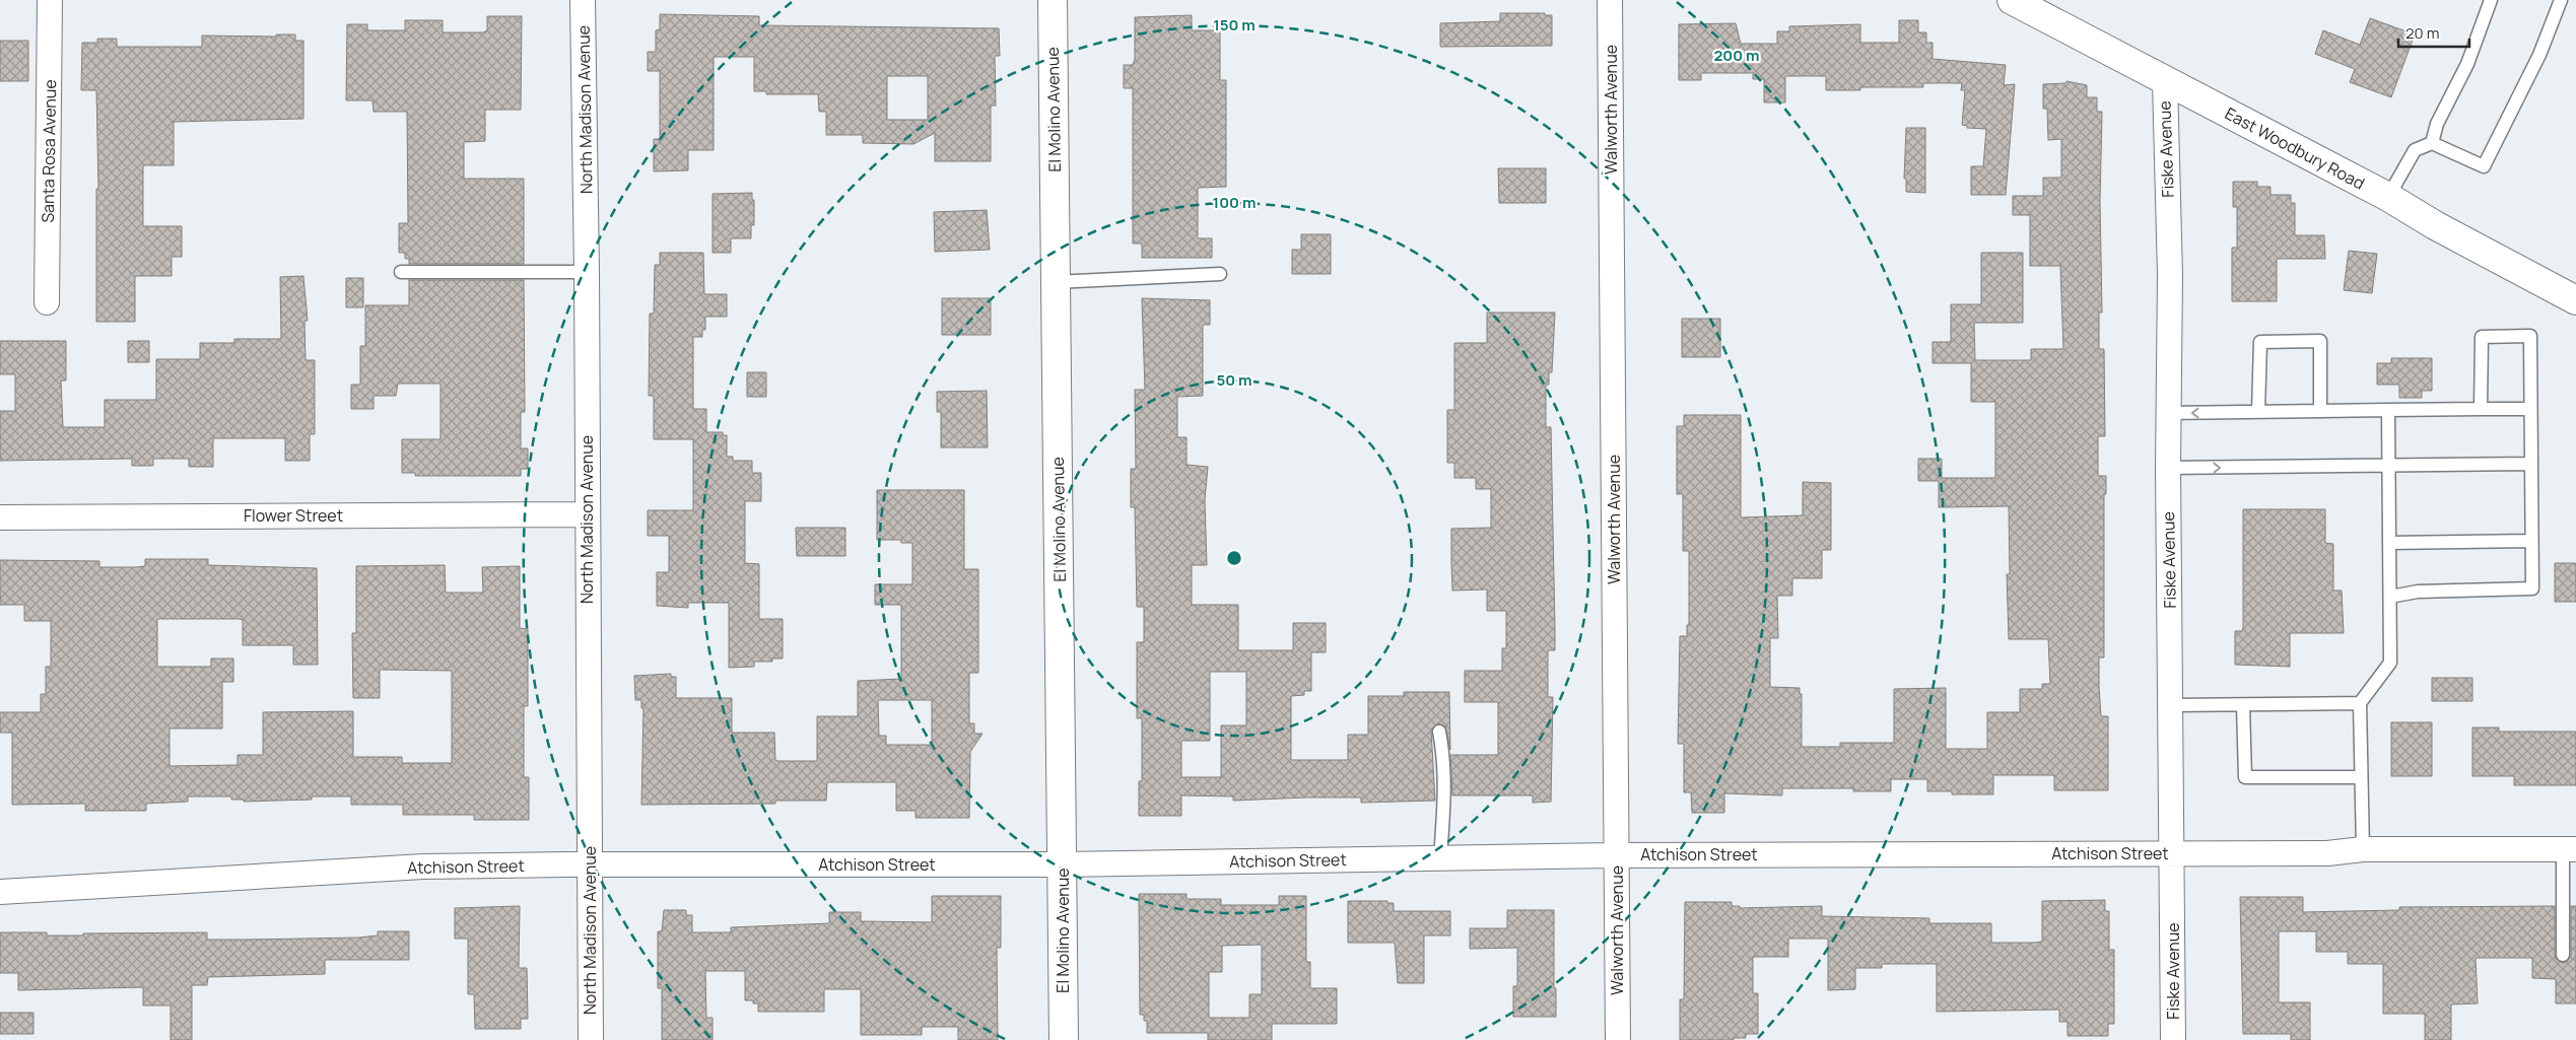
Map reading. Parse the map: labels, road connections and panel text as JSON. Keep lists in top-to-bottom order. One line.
{"streets":{"street":["North Madison Avenue","El Molino Avenue","Walworth Avenue","East Woodbury Road","Fiske Avenue","Santa Rosa Avenue","Flower Street","Atchison Street"]},"crossings":[["North Madison Avenue","Flower Street"],["North Madison Avenue","Atchison Street"],["El Molino Avenue","Atchison Street"],["Walworth Avenue","Atchison Street"],["East Woodbury Road","Fiske Avenue"],["Fiske Avenue","Atchison Street"]],"scale_bar":"20 m","rings":["150 m","200 m","100 m","50 m"]}
